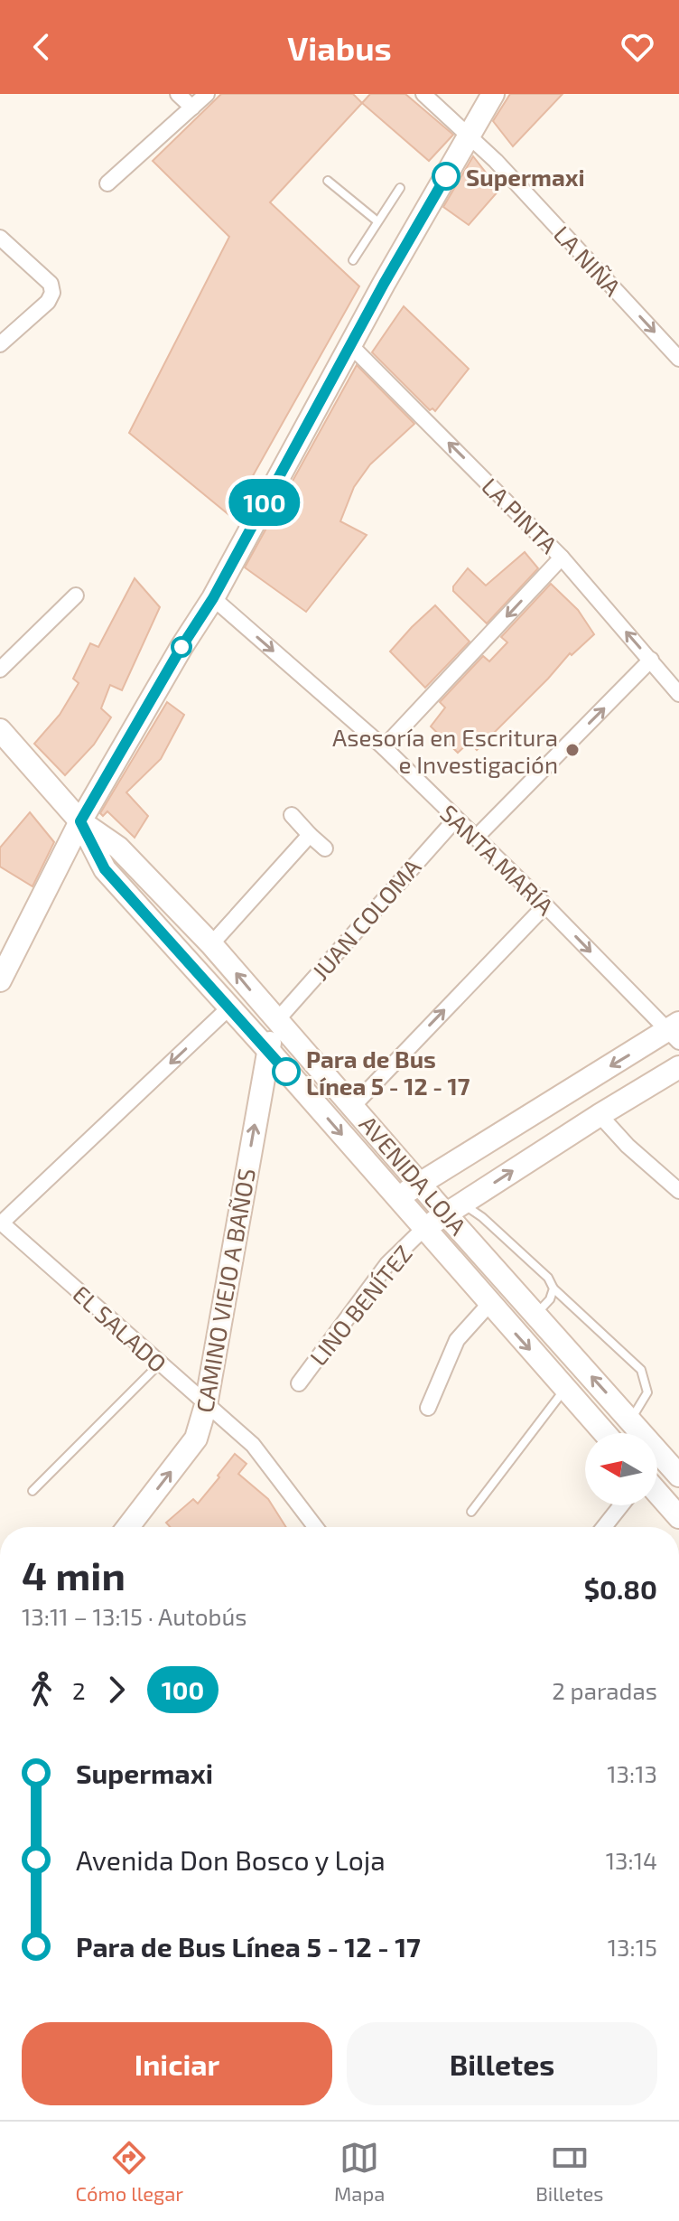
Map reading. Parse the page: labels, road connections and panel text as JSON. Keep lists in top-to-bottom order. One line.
{"streets":{"main road":["AVENIDA LOJA","CAMINO VIEJO A BAÑOS"],"street":["LA NIÑA","LA PINTA","SANTA MARÍA","JUAN COLOMA","LINO BENÍTEZ","EL SALADO"]},"crossings":[["SANTA MARÍA","JUAN COLOMA"],["JUAN COLOMA","AVENIDA LOJA"],["JUAN COLOMA","CAMINO VIEJO A BAÑOS"],["AVENIDA LOJA","CAMINO VIEJO A BAÑOS"],["AVENIDA LOJA","LINO BENÍTEZ"],["CAMINO VIEJO A BAÑOS","EL SALADO"]],"one_way":["LA NIÑA","LA PINTA","SANTA MARÍA","CAMINO VIEJO A BAÑOS"],"places":["Supermaxi","Asesoría en Escritura e Investigación","Para de Bus Línea 5 - 12 - 17"],"lines":["bus line 100"],"north":"left","page":{"header":"Viabus","on_map":"100","heading":["4 min","13:11 – 13:15 · Autobús","$0.80"],"legs":["2","100","2 paradas"],"list":[{"name":"Supermaxi","value":"13:13"},{"name":"Avenida Don Bosco y Loja","value":"13:14"},{"name":"Para de Bus Línea 5 - 12 - 17","value":"13:15"}],"buttons":["Iniciar","Billetes"],"tabs":["Cómo llegar","Mapa","Billetes"]}}
